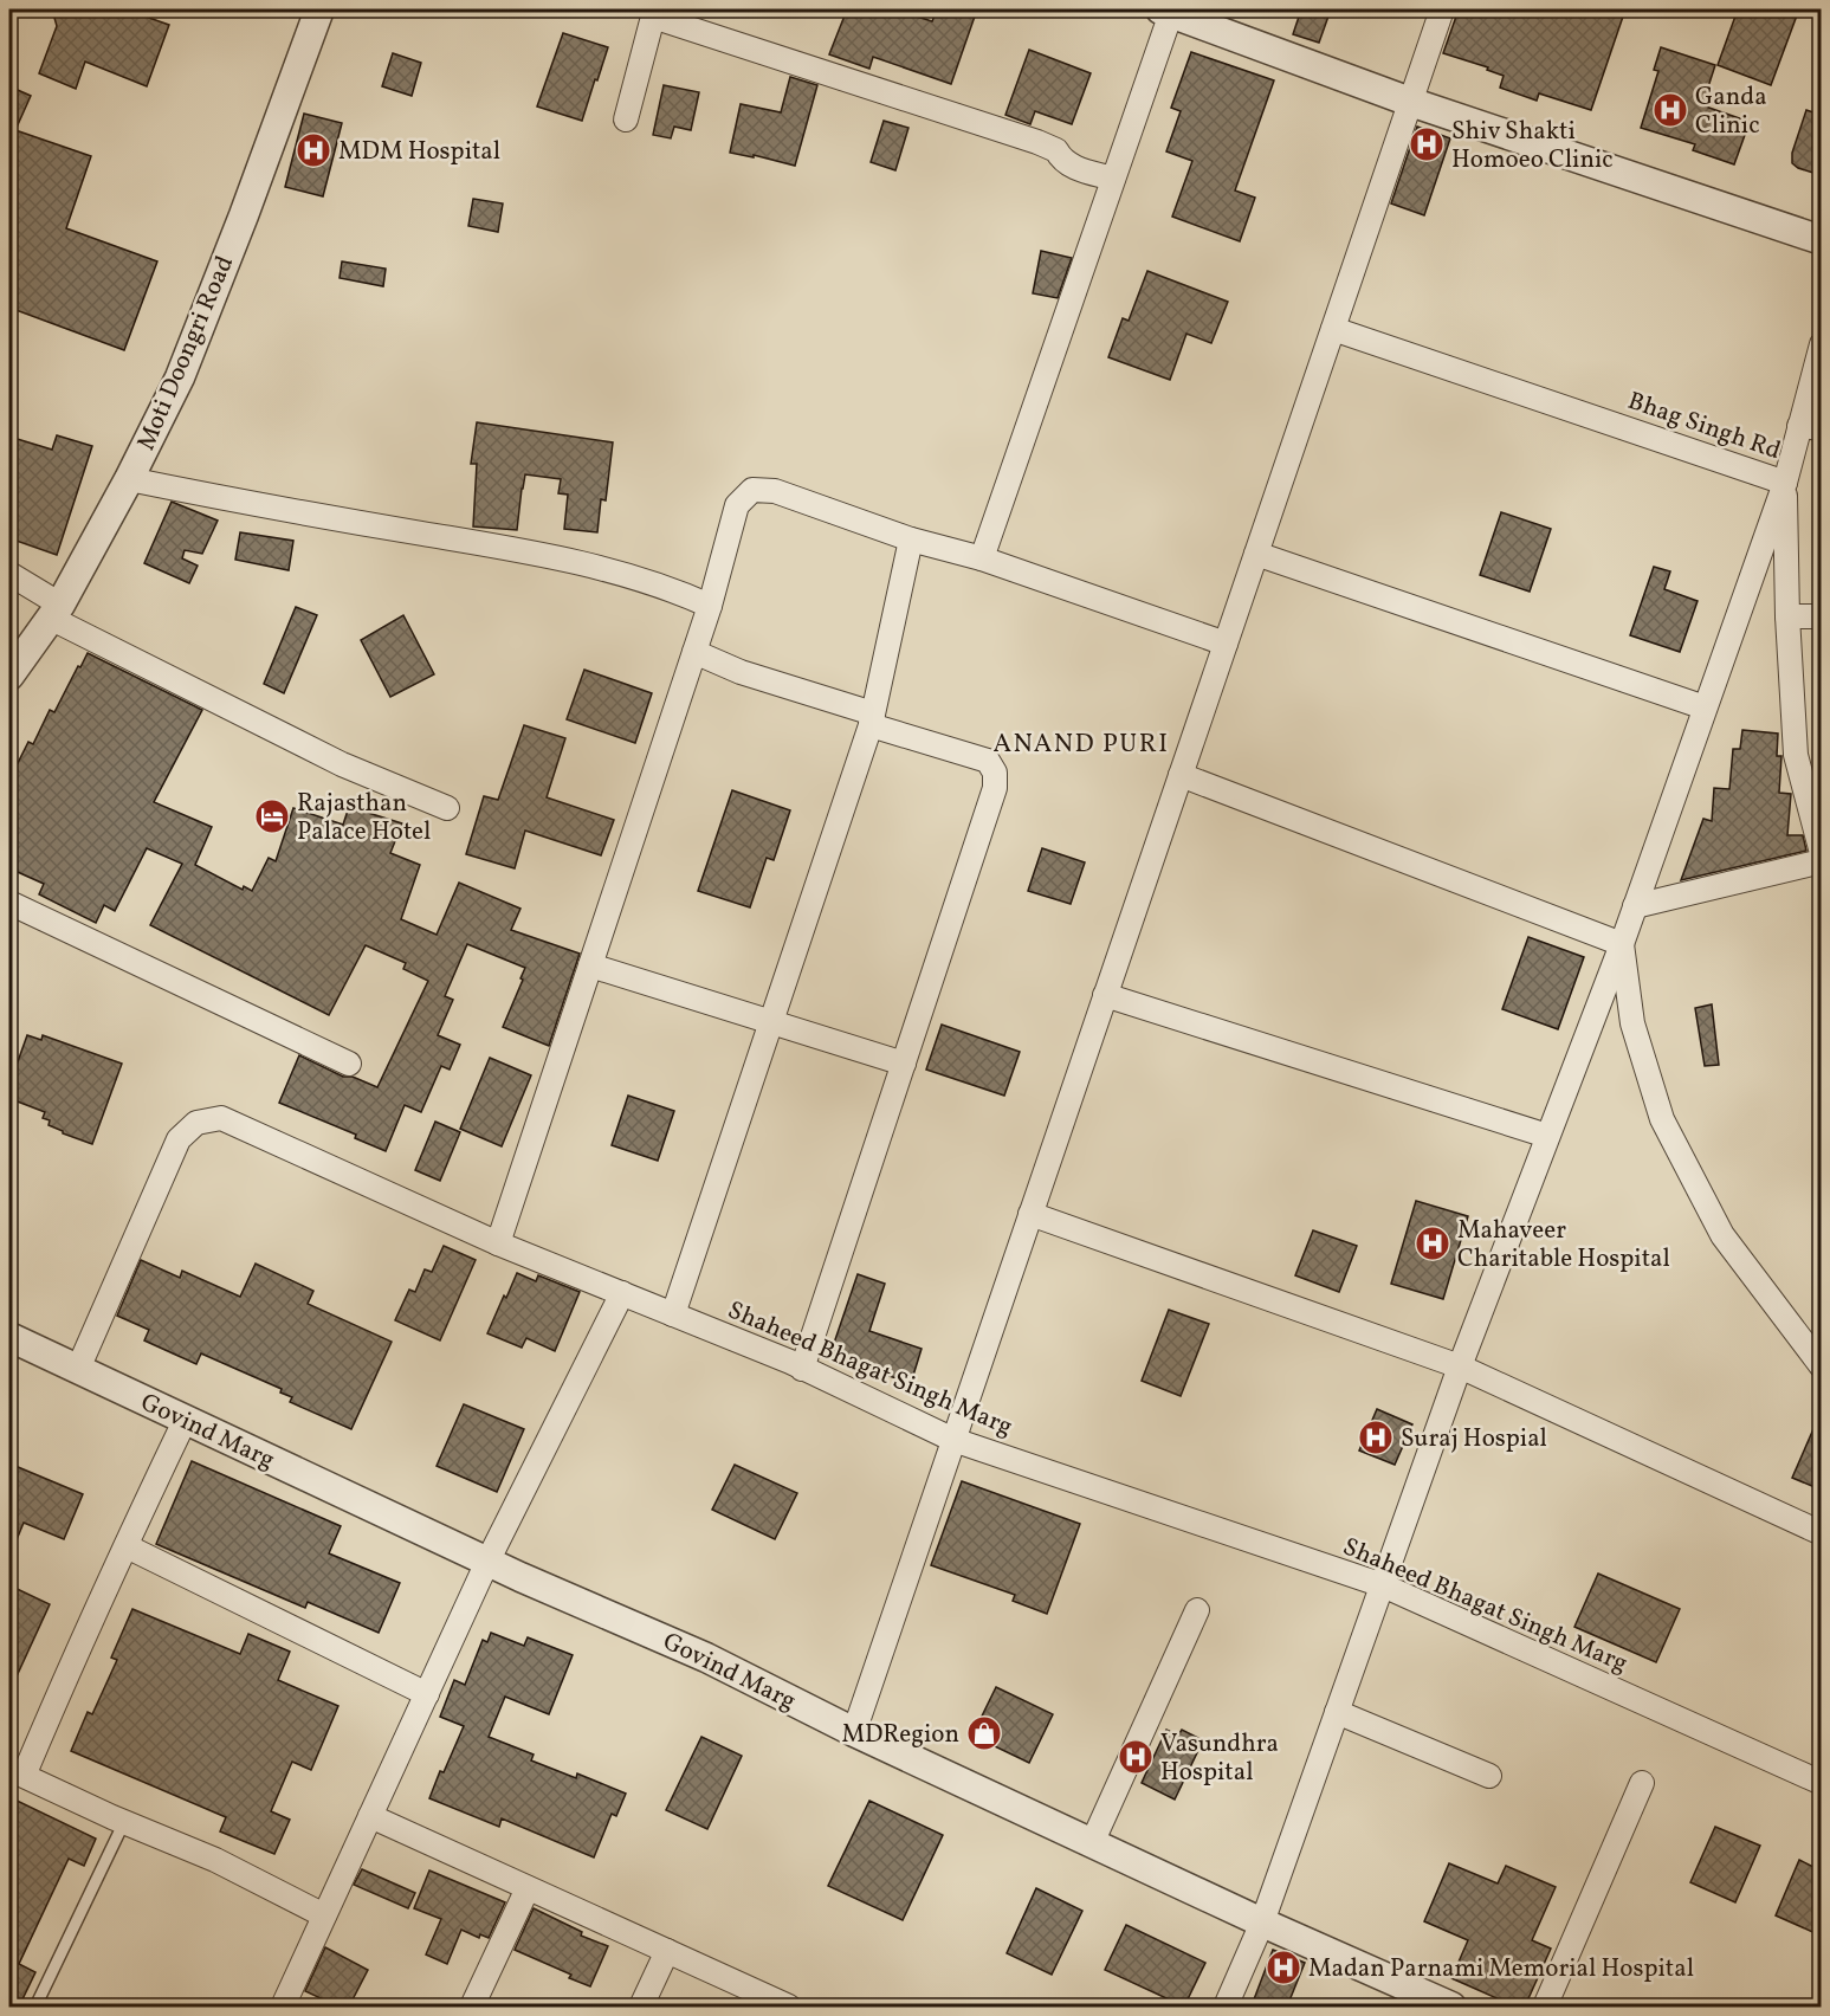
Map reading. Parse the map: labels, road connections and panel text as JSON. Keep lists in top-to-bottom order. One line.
{"streets":{"street":["Moti Doongri Road","Bhag Singh Rd","Shaheed Bhagat Singh Marg","Govind Marg"]},"crossings":[["Shaheed Bhagat Singh Marg","Govind Marg"]],"districts":["ANAND PURI"],"places":{"hospital":["Ganda Clinic","Shiv Shakti Homoeo Clinic","MDM Hospital","Mahaveer Charitable Hospital","Suraj Hospial","Vasundhra Hospital","Madan Parnami Memorial Hospital"],"hotel":["Rajasthan Palace Hotel"],"shop":["MDRegion"]}}
